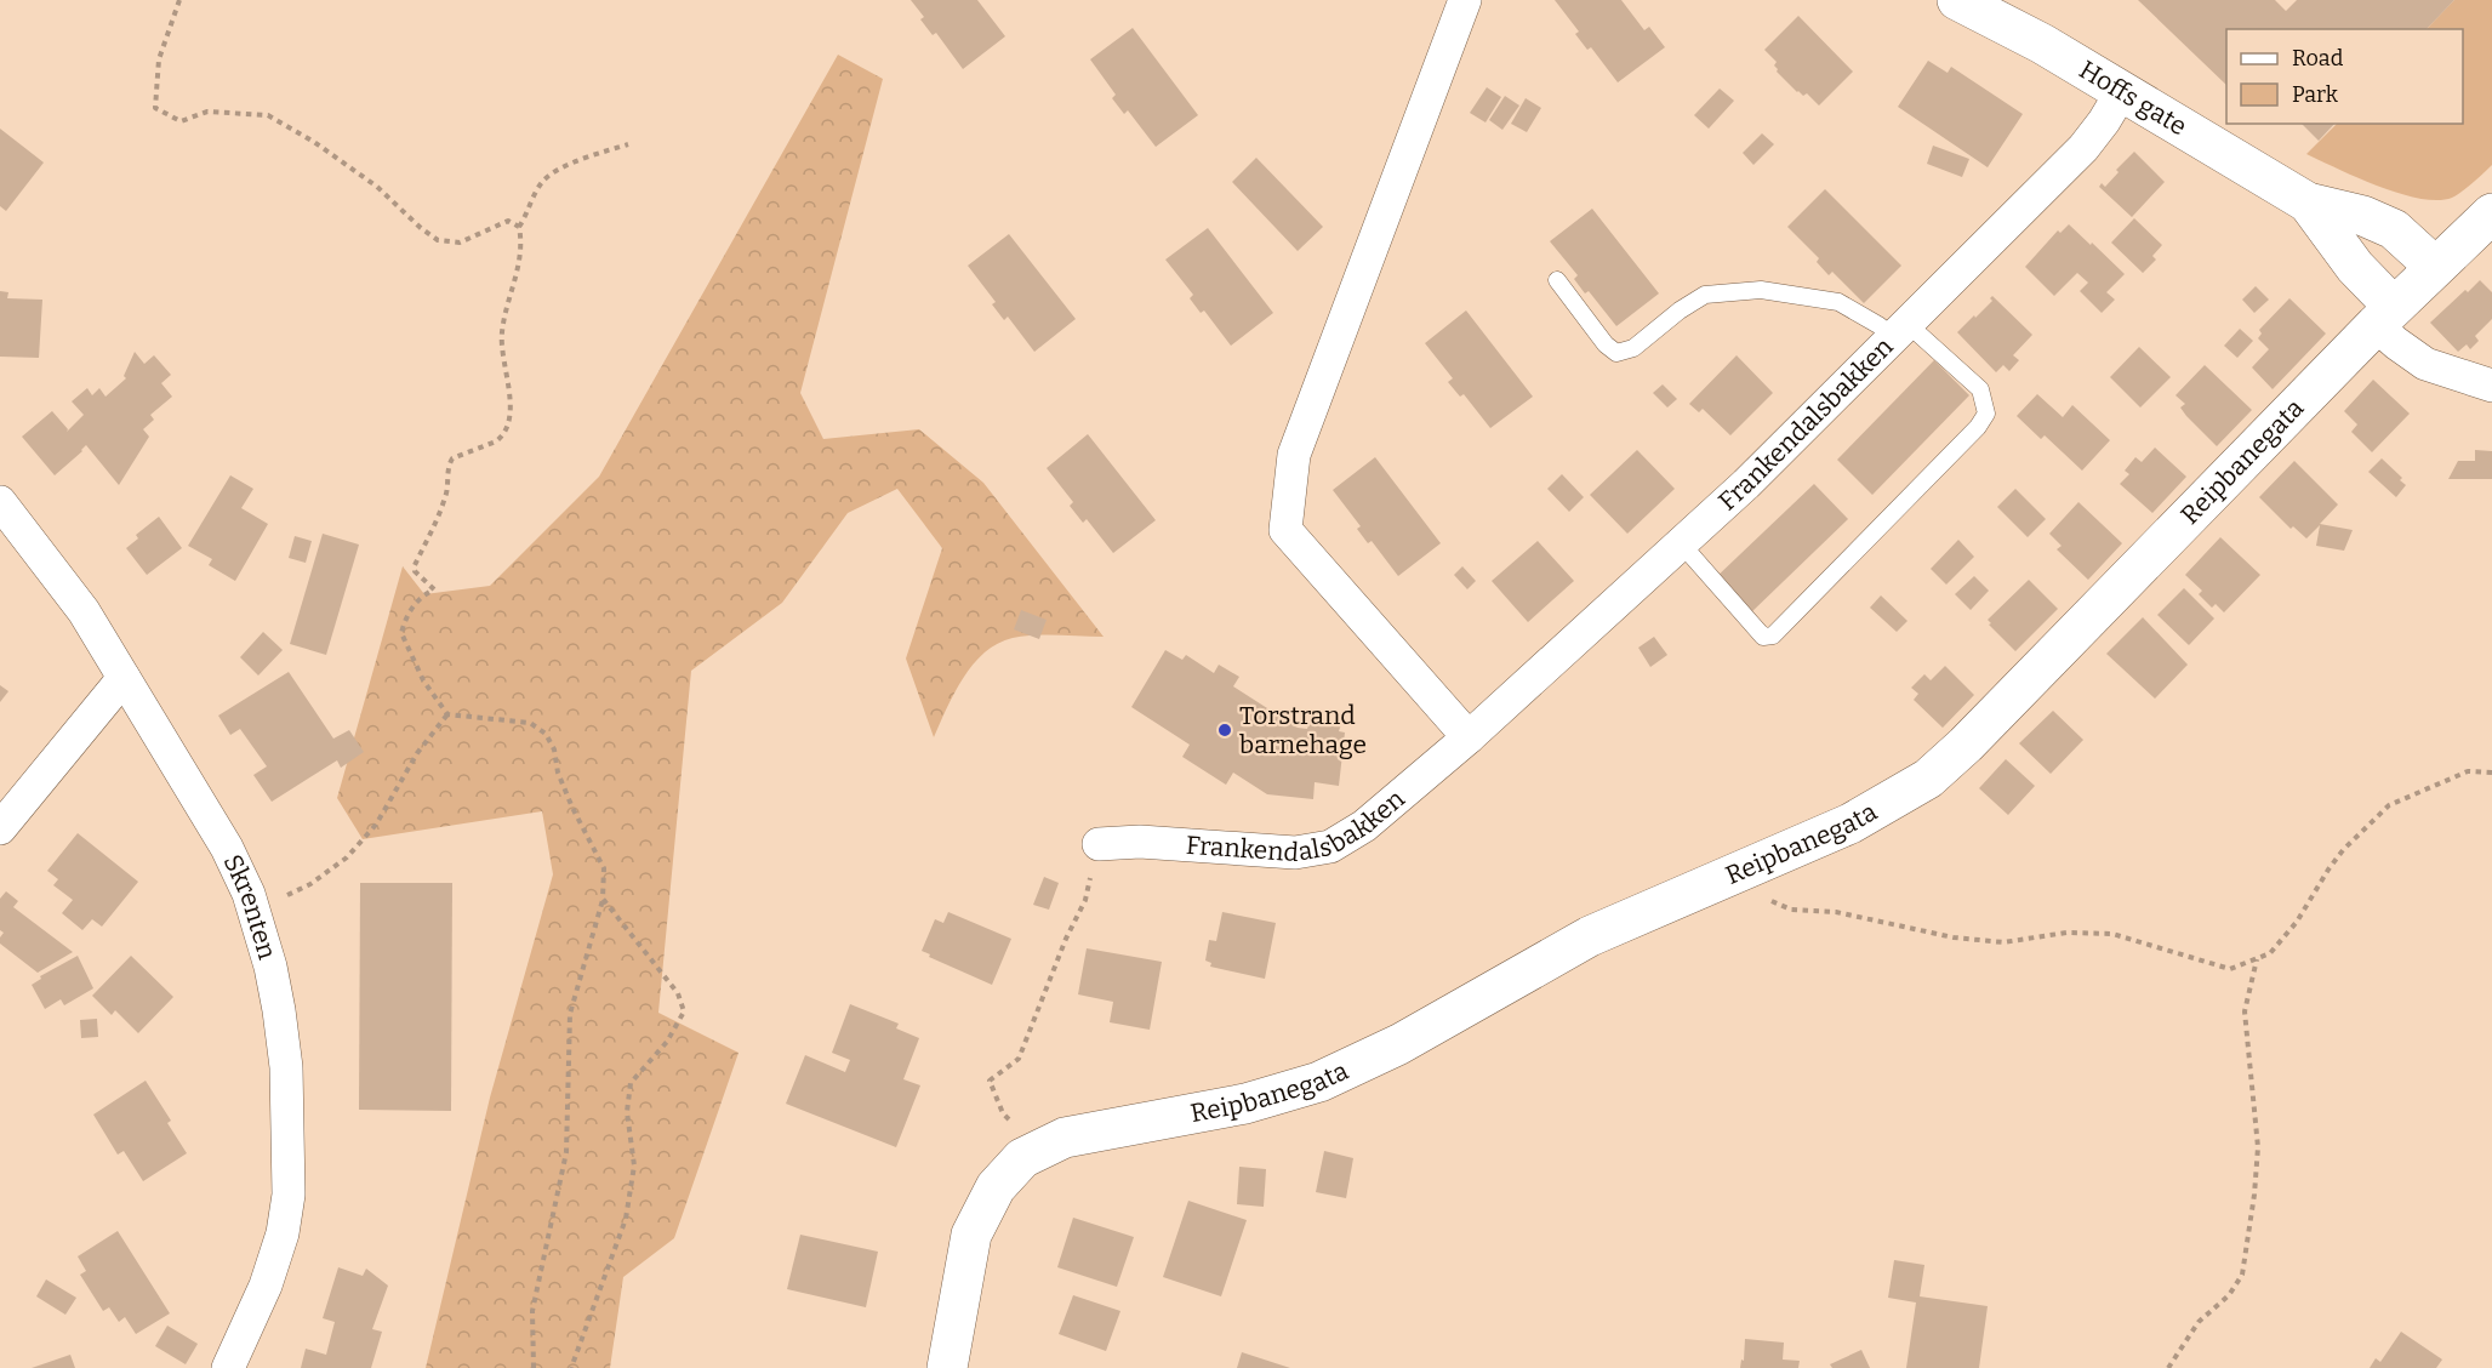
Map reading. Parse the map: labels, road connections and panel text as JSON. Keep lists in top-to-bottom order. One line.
{"streets":{"main road":["Hoffs gate","Reipbanegata"],"street":["Frankendalsbakken","Skrenten"]},"crossings":[["Hoffs gate","Frankendalsbakken"],["Hoffs gate","Reipbanegata"]],"places":["Torstrand barnehage"],"legend":["Road","Park"]}
